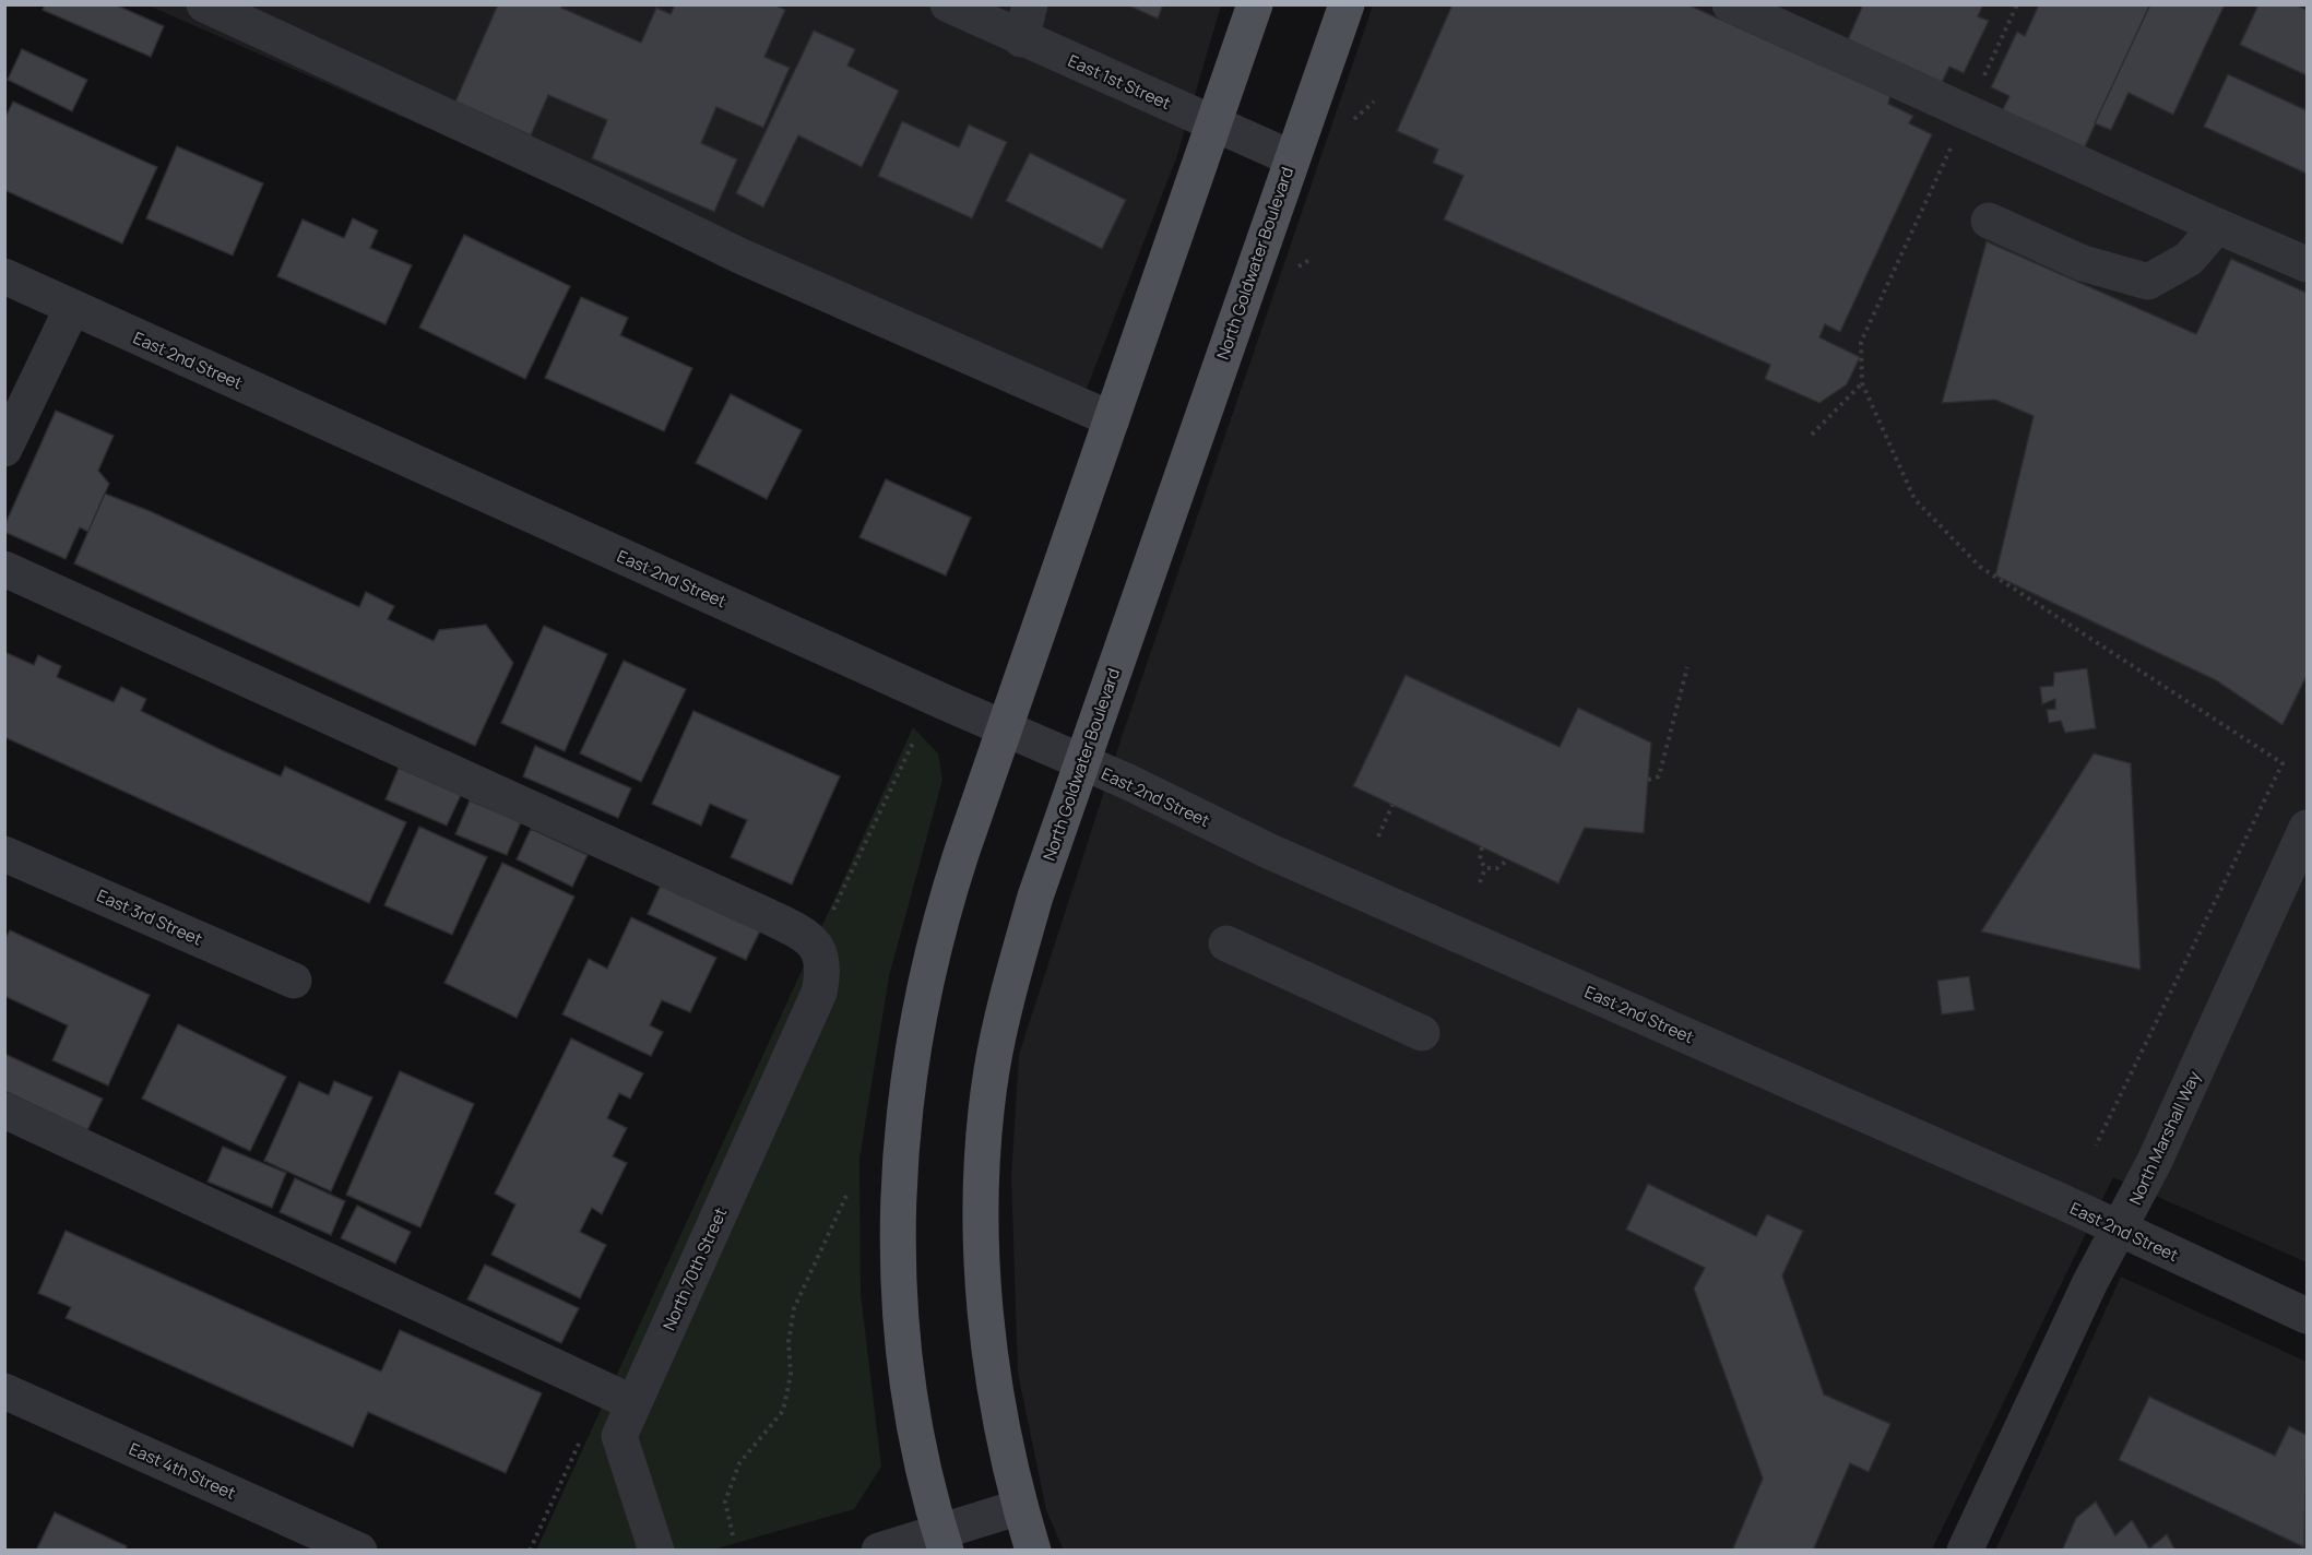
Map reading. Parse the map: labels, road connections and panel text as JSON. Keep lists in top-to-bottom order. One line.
{"streets":{"main road":["North Goldwater Boulevard"],"street":["East 1st Street","East 2nd Street","East 3rd Street","North Marshall Way","North 70th Street","East 4th Street"]},"crossings":[["East 1st Street","North Goldwater Boulevard"],["North Goldwater Boulevard","East 2nd Street"],["East 2nd Street","North Marshall Way"]]}
